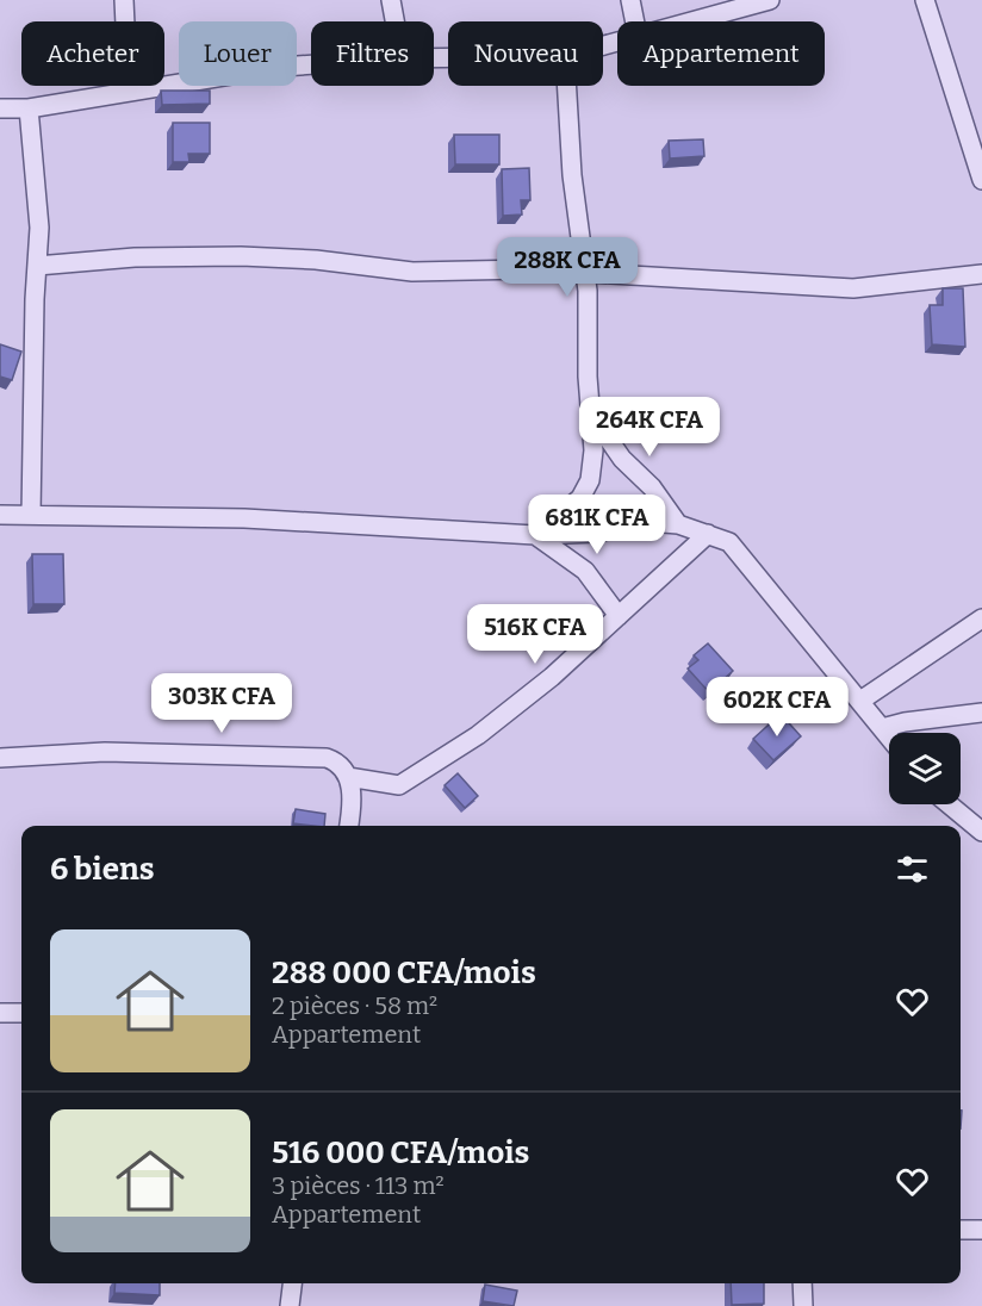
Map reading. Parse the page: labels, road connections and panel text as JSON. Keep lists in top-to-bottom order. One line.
{"page":{"chip":["Acheter","Louer","Filtres","Nouveau","Appartement"],"price":["288K CFA","264K CFA","681K CFA","516K CFA","303K CFA","602K CFA"],"heading":"6 biens","list":[{"name":"288 000 CFA/mois","note":"2 pièces · 58 m² · Appartement"},{"name":"516 000 CFA/mois","note":"3 pièces · 113 m² · Appartement"}]}}
